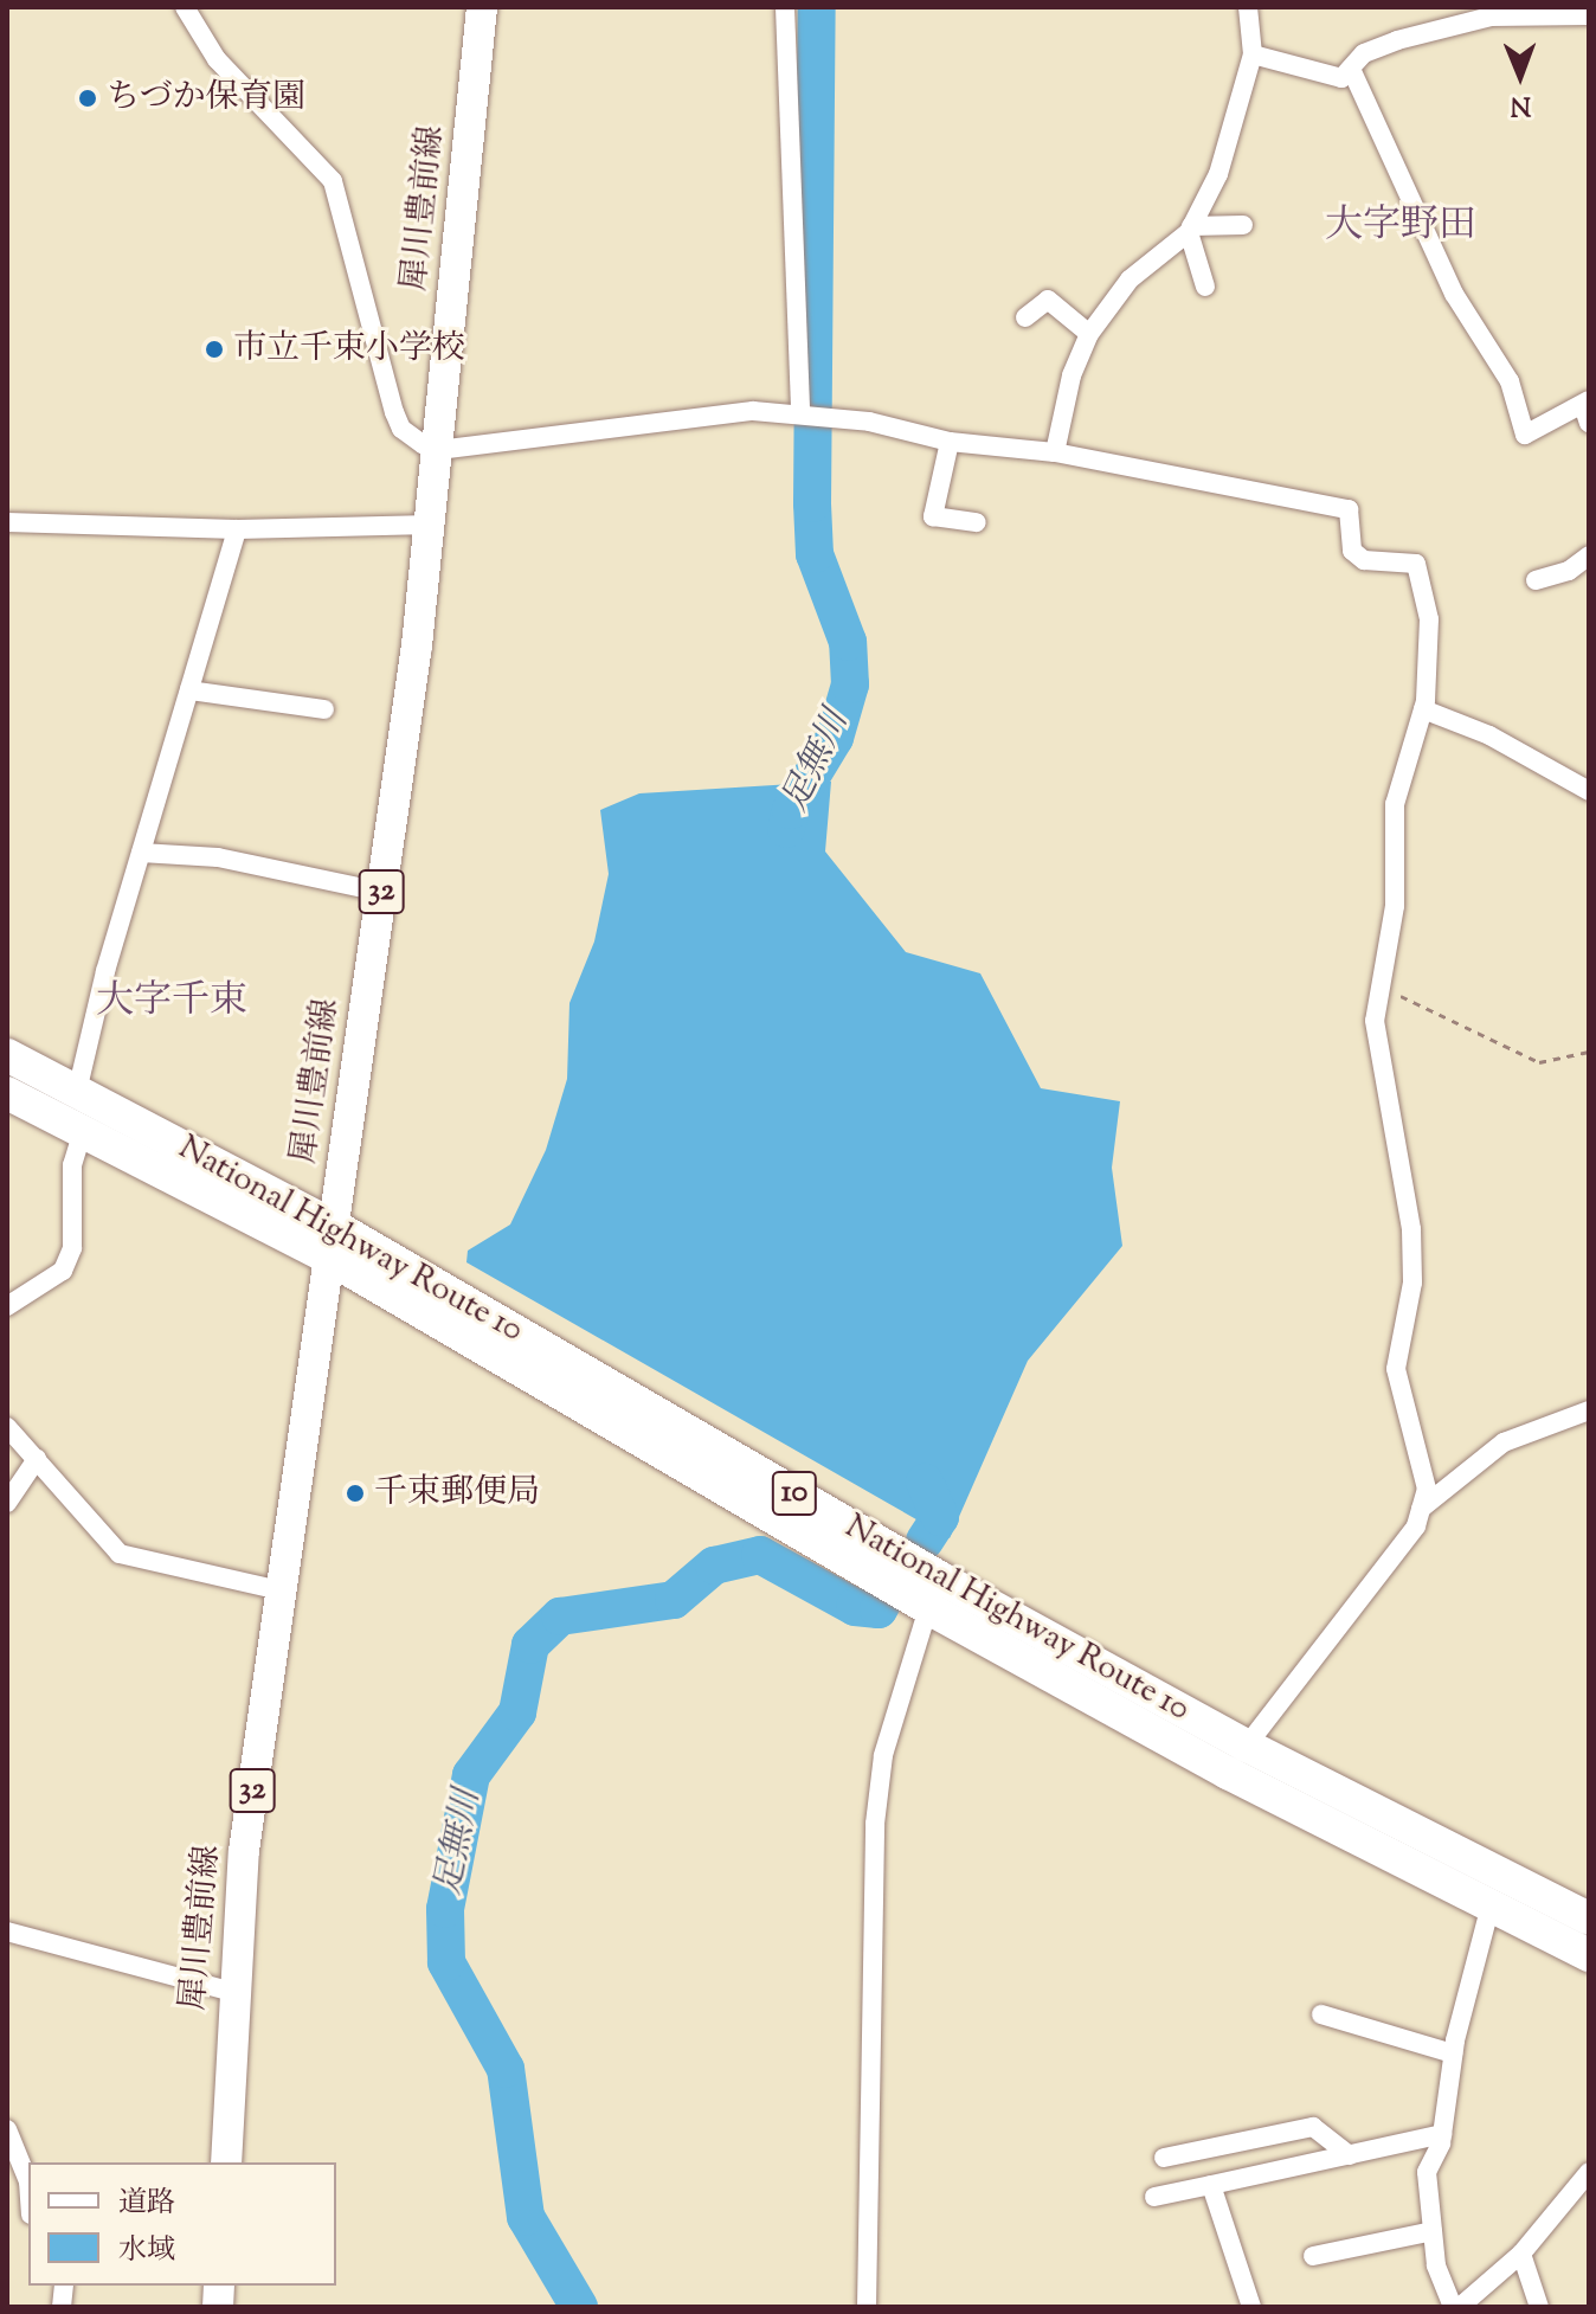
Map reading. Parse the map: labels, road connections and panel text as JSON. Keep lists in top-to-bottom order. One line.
{"streets":{"highway":["National Highway Route 10","10"],"main road":["犀川豊前線","32"]},"crossings":[["犀川豊前線","National Highway Route 10"]],"districts":["大字野田","大字千束"],"water":["足無川"],"places":["ちづか保育園","市立千束小学校","千束郵便局"],"legend":["道路","水域"],"north":"bottom"}
